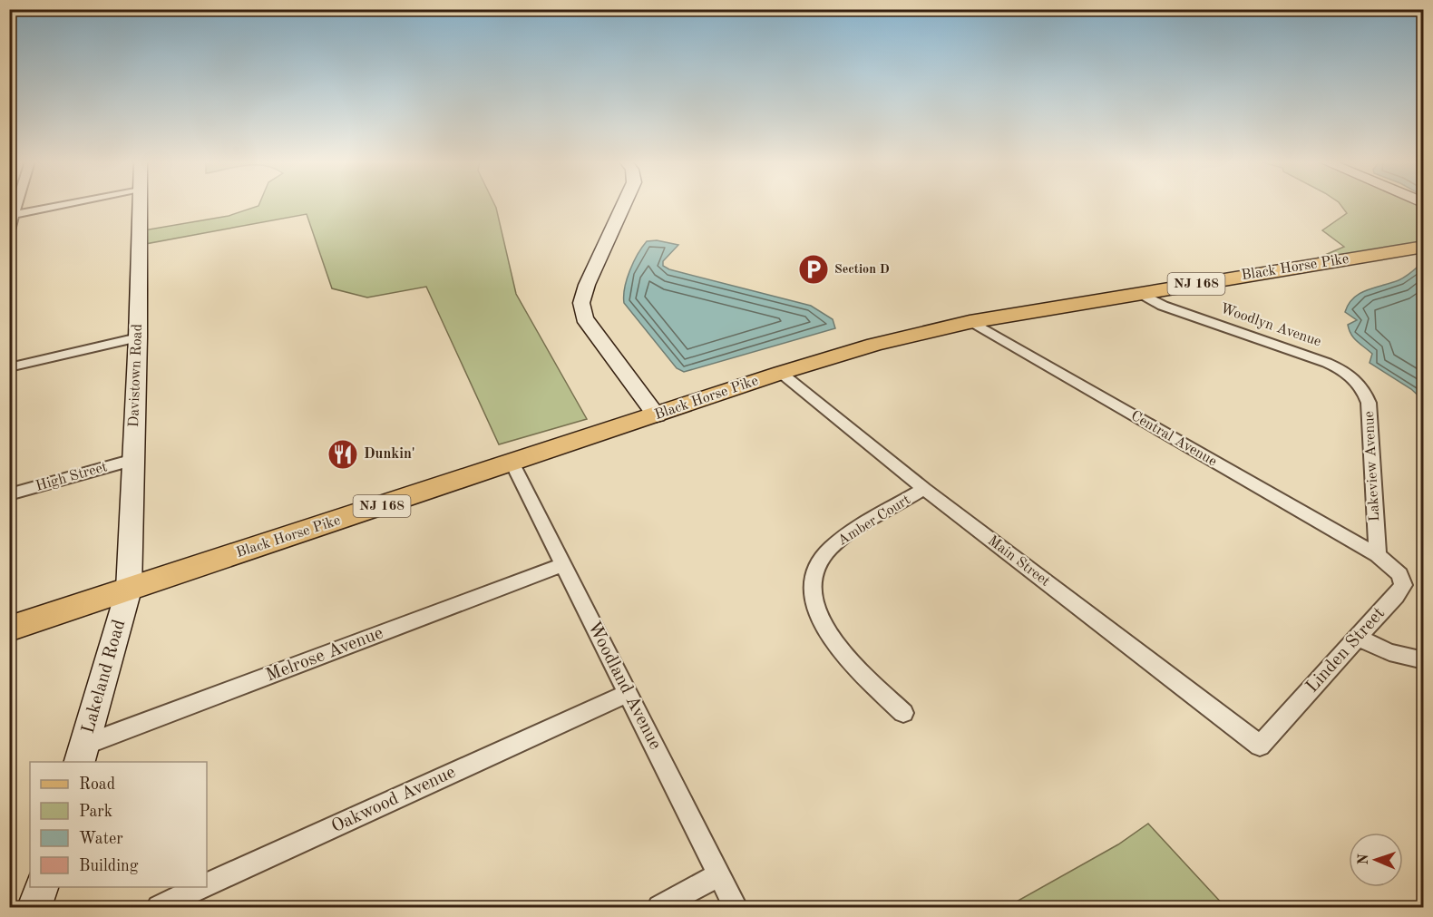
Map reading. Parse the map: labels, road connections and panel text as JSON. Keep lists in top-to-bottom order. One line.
{"streets":{"main road":["Black Horse Pike","NJ 168"],"street":["Woodlyn Avenue","Davistown Road","Central Avenue","Lakeview Avenue","High Street","Amber Court","Main Street","Linden Street","Melrose Avenue","Lakeland Road","Woodland Avenue","Oakwood Avenue"]},"crossings":[["Black Horse Pike","Woodlyn Avenue"],["Black Horse Pike","Davistown Road"],["Black Horse Pike","Central Avenue"],["Black Horse Pike","Main Street"],["Black Horse Pike","Lakeland Road"],["Black Horse Pike","Woodland Avenue"],["Woodlyn Avenue","Lakeview Avenue"],["Davistown Road","High Street"],["Davistown Road","Lakeland Road"],["Central Avenue","Lakeview Avenue"],["Central Avenue","Linden Street"],["Lakeview Avenue","Linden Street"],["Amber Court","Main Street"],["Main Street","Linden Street"],["Melrose Avenue","Lakeland Road"],["Melrose Avenue","Woodland Avenue"],["Woodland Avenue","Oakwood Avenue"]],"places":{"parking":["Section D"],"restaurant":["Dunkin'"]},"legend":["Road","Park","Water","Building"],"north":"left"}
